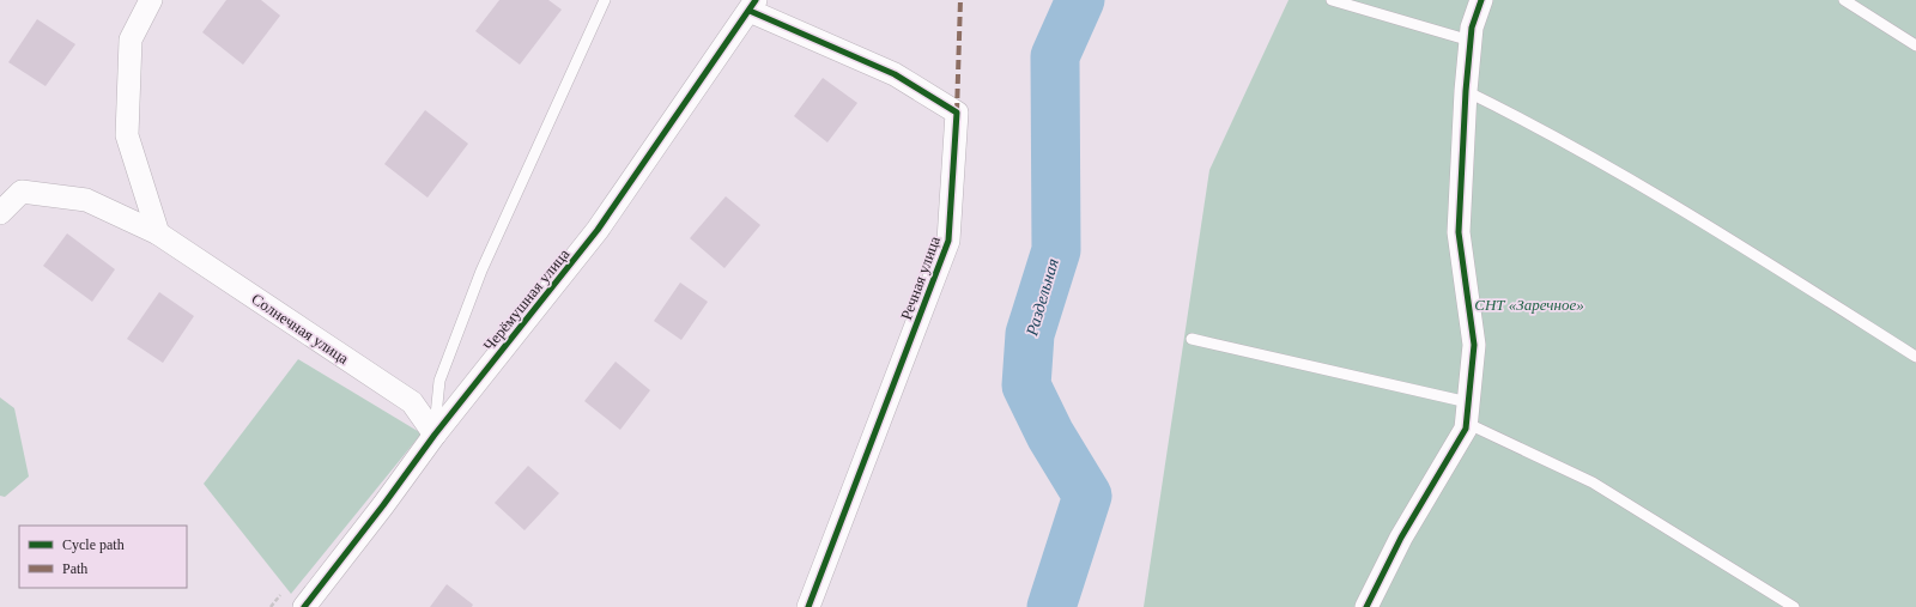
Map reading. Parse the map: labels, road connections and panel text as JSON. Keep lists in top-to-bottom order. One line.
{"streets":{"street":["Речная улица","Черёмушная улица","Солнечная улица"]},"crossings":[["Речная улица","Черёмушная улица"],["Черёмушная улица","Солнечная улица"]],"water":["Раздельная"],"parks":["СНТ «Заречное»"],"legend":["Cycle path","Path"]}
